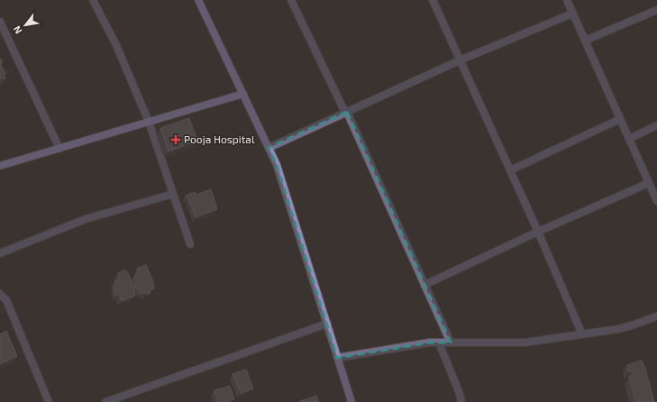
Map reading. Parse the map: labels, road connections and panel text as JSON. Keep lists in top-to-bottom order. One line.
{"places":{"health":["Pooja Hospital"]},"north":"bottom left"}
